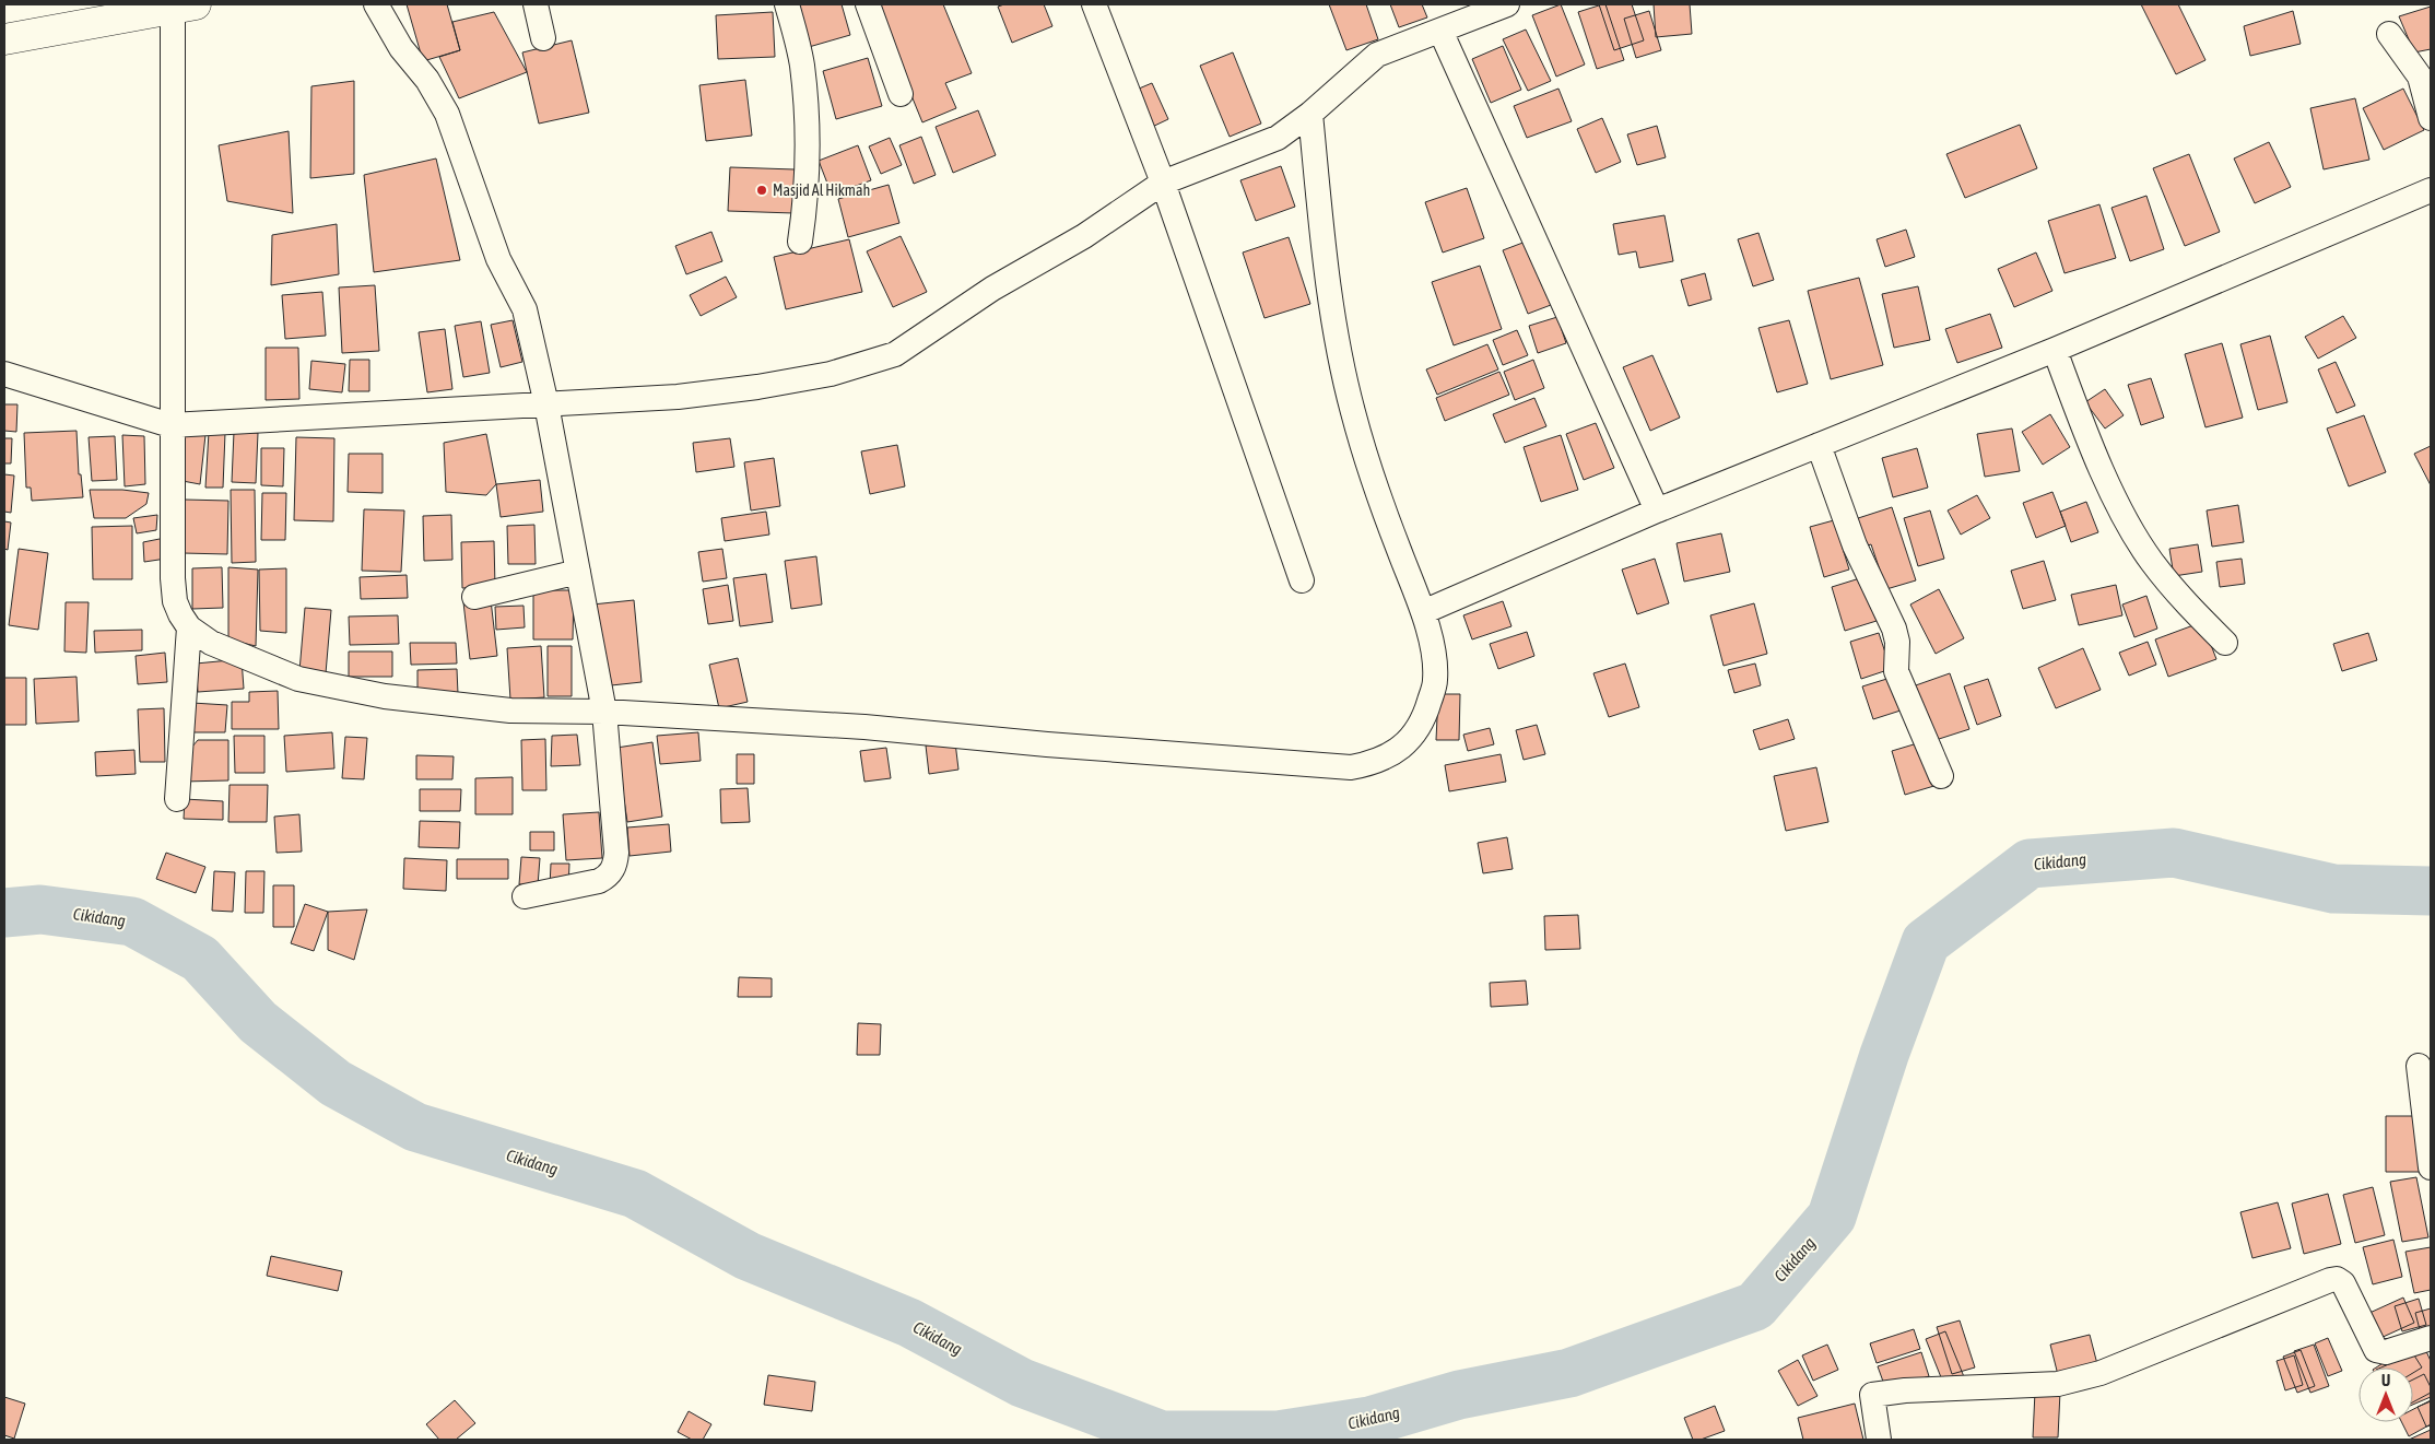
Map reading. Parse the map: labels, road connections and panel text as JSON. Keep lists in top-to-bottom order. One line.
{"water":["Cikidang"],"places":["Masjid Al Hikmah"],"north":"top"}
